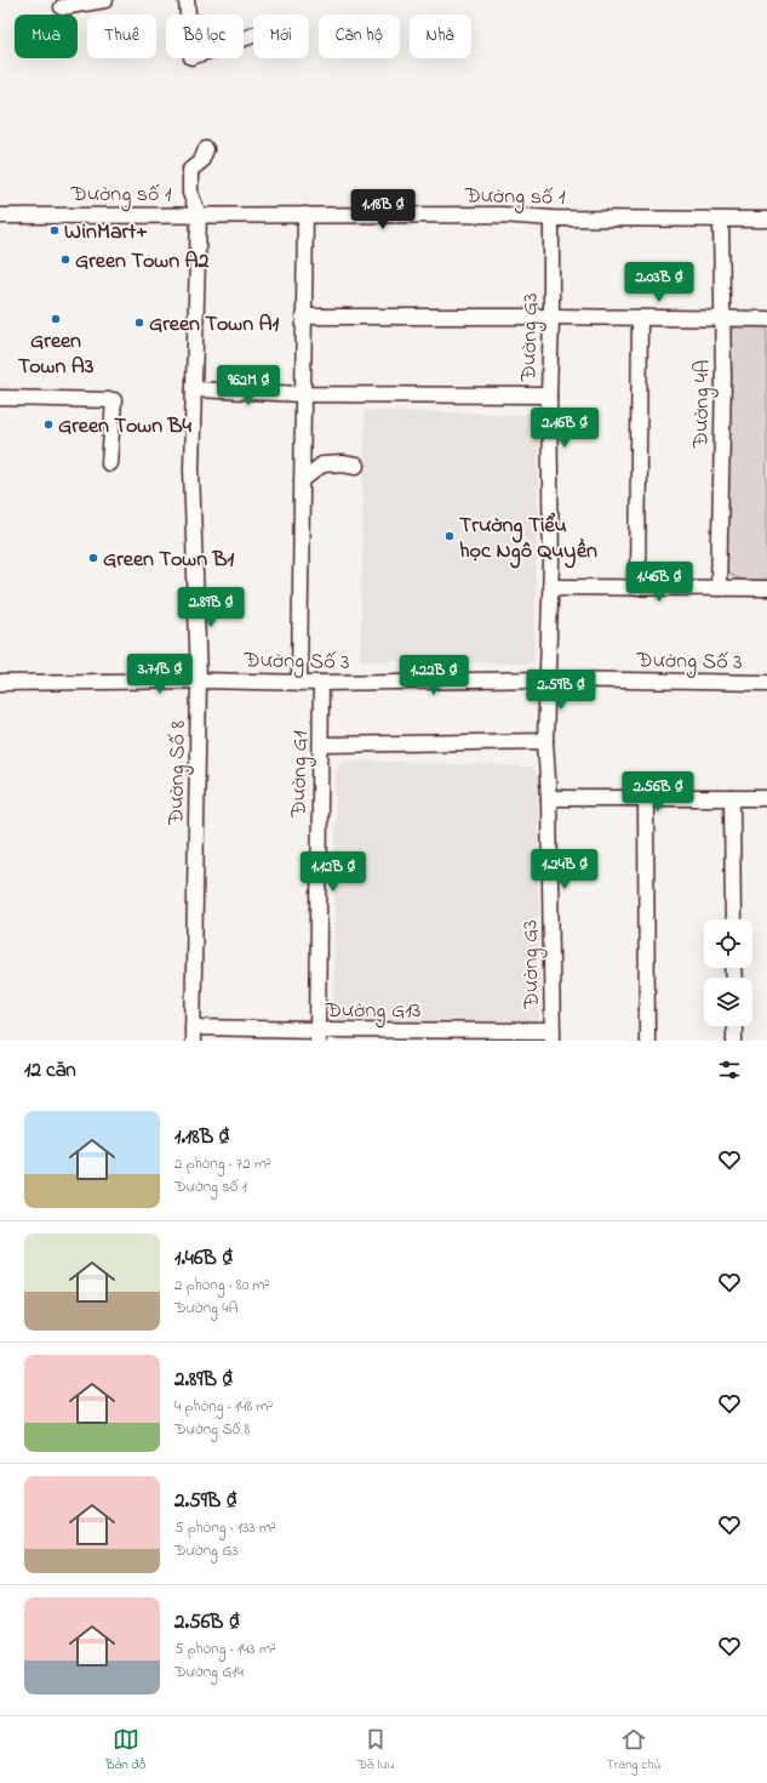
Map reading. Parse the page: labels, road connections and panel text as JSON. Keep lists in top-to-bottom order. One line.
{"streets":{"street":["Đường số 1","Đường G3","Đường 4A","Đường Số 3","Đường Số 8","Đường G1","Đường G13"]},"crossings":[["Đường số 1","Đường G3"],["Đường số 1","Đường 4A"],["Đường số 1","Đường Số 8"],["Đường G3","Đường Số 3"],["Đường G3","Đường G13"],["Đường Số 3","Đường Số 8"],["Đường Số 3","Đường G1"],["Đường Số 8","Đường G13"],["Đường G1","Đường G13"]],"places":["WinMart+","Green Town A2","Green Town A3","Green Town A1","Green Town B4","Trường Tiểu học Ngô Quyền","Green Town B1"],"page":{"chip":["Mua","Thuê","Bộ lọc","Mới","Căn hộ","Nhà"],"price":["1.18B ₫","2.03B ₫","962M ₫","2.16B ₫","1.46B ₫","2.89B ₫","3.71B ₫","1.22B ₫","2.59B ₫","2.56B ₫","1.24B ₫","1.12B ₫"],"heading":"12 căn","list":[{"name":"1.18B ₫","note":"2 phòng · 72 m² · Đường số 1"},{"name":"1.46B ₫","note":"2 phòng · 80 m² · Đường 4A"},{"name":"2.89B ₫","note":"4 phòng · 148 m² · Đường Số 8"},{"name":"2.59B ₫","note":"5 phòng · 133 m² · Đường G3"},{"name":"2.56B ₫","note":"5 phòng · 143 m² · Đường G14"}],"tabs":["Bản đồ","Đã lưu","Trang chủ"]}}
